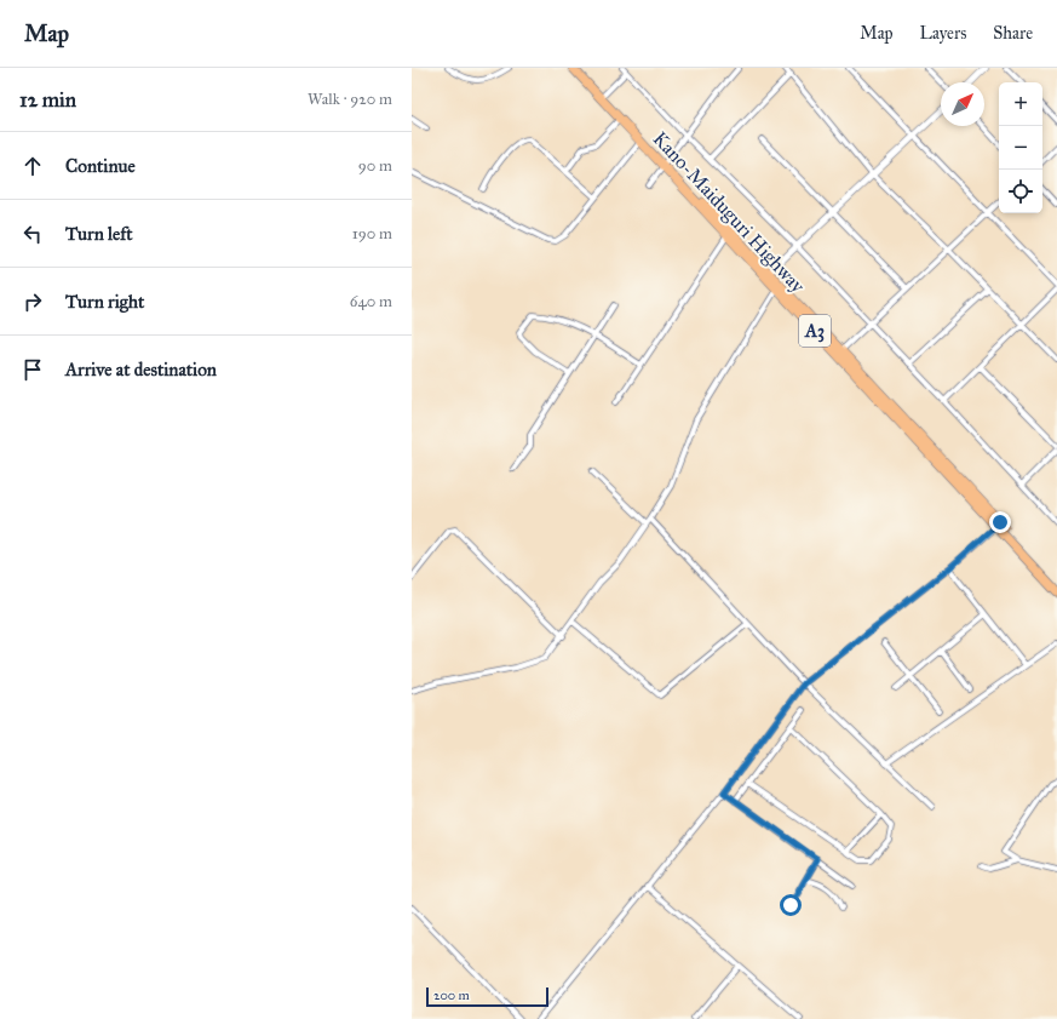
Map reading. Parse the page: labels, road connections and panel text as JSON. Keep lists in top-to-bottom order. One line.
{"streets":{"highway":["Kano-Maiduguri Highway","A3"]},"scale_bar":"200 m","north":"top right","page":{"header":"Map","nav":["Map","Layers","Share"],"heading":["12 min","Walk · 920 m"],"map_buttons":["+","−"],"list":[["Continue","90 m"],["Turn left","190 m"],["Turn right","640 m"],"Arrive at destination"],"scale":"200 m"}}
